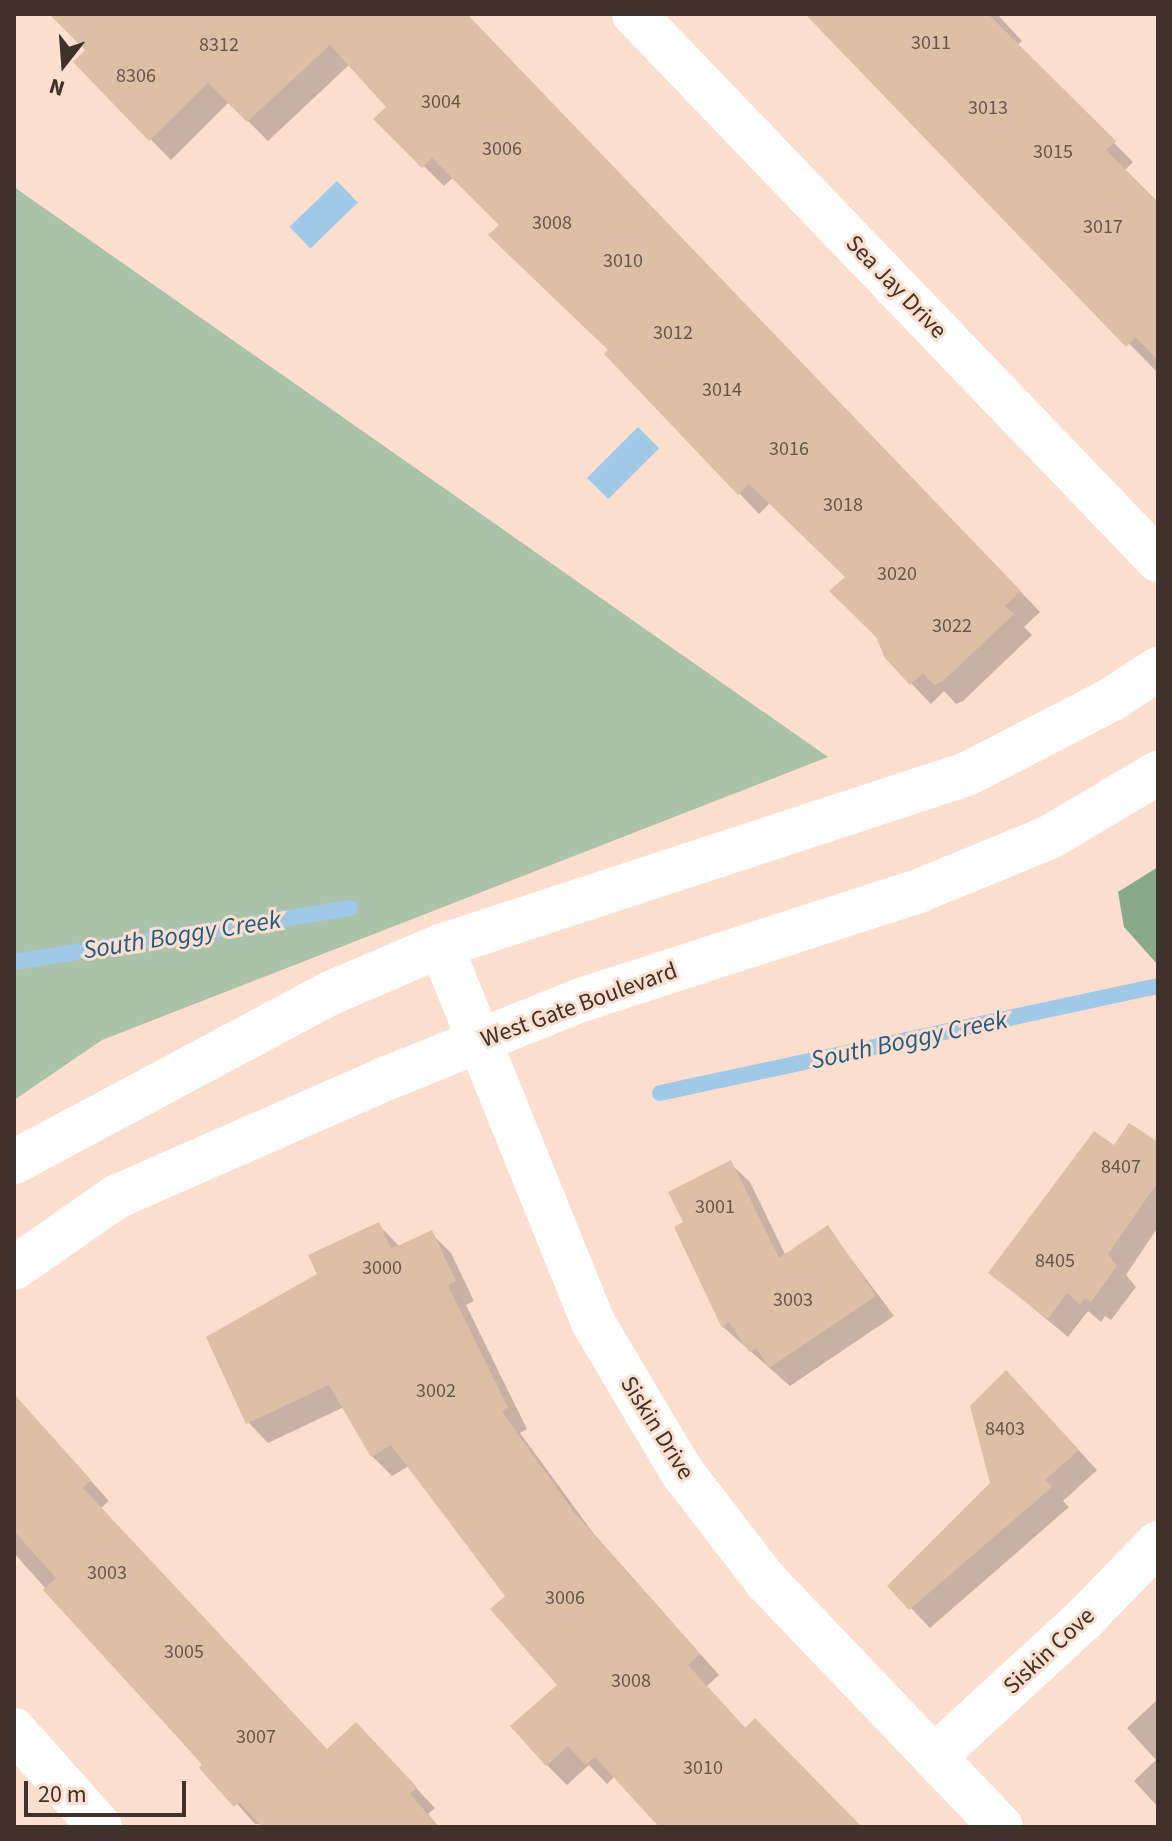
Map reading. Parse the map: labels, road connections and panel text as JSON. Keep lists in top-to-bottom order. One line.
{"streets":{"main road":["Sea Jay Drive","West Gate Boulevard","Siskin Drive","Siskin Cove"]},"crossings":[["West Gate Boulevard","Siskin Drive"],["Siskin Drive","Siskin Cove"]],"water":["South Boggy Creek"],"house_numbers":["3011","8312","8306","3004","3013","3006","3015","3008","3017","3010","3012","3014","3016","3018","3020","3022","8407","3001","8405","3000","3003","3002","8403","3003","3006","3005","3008","3007","3010"],"scale_bar":"20 m","north":"bottom"}
